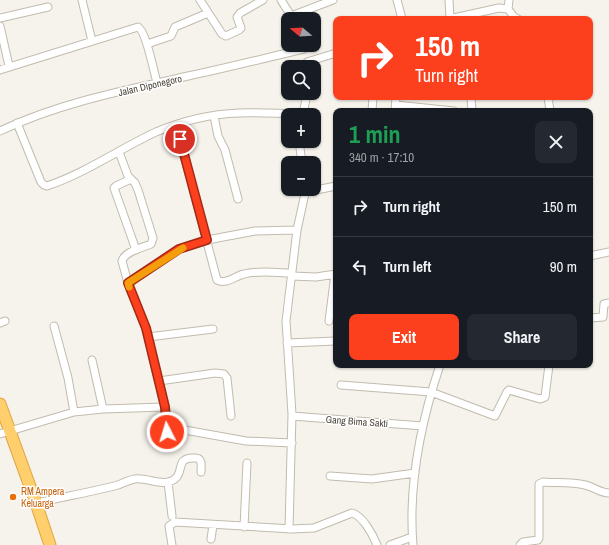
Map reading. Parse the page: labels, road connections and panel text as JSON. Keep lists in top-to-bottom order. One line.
{"streets":{"street":["Jalan Diponegoro","Gang Bima Sakti"]},"places":["RM Ampera Keluarga"],"north":"left","page":{"map_buttons":["+","−"],"turn":["150 m","Turn right"],"heading":["1 min","340 m · 17:10"],"list":[{"name":"Turn right","value":"150 m"},{"name":"Turn left","value":"90 m"}],"buttons":["Exit","Share"]}}
